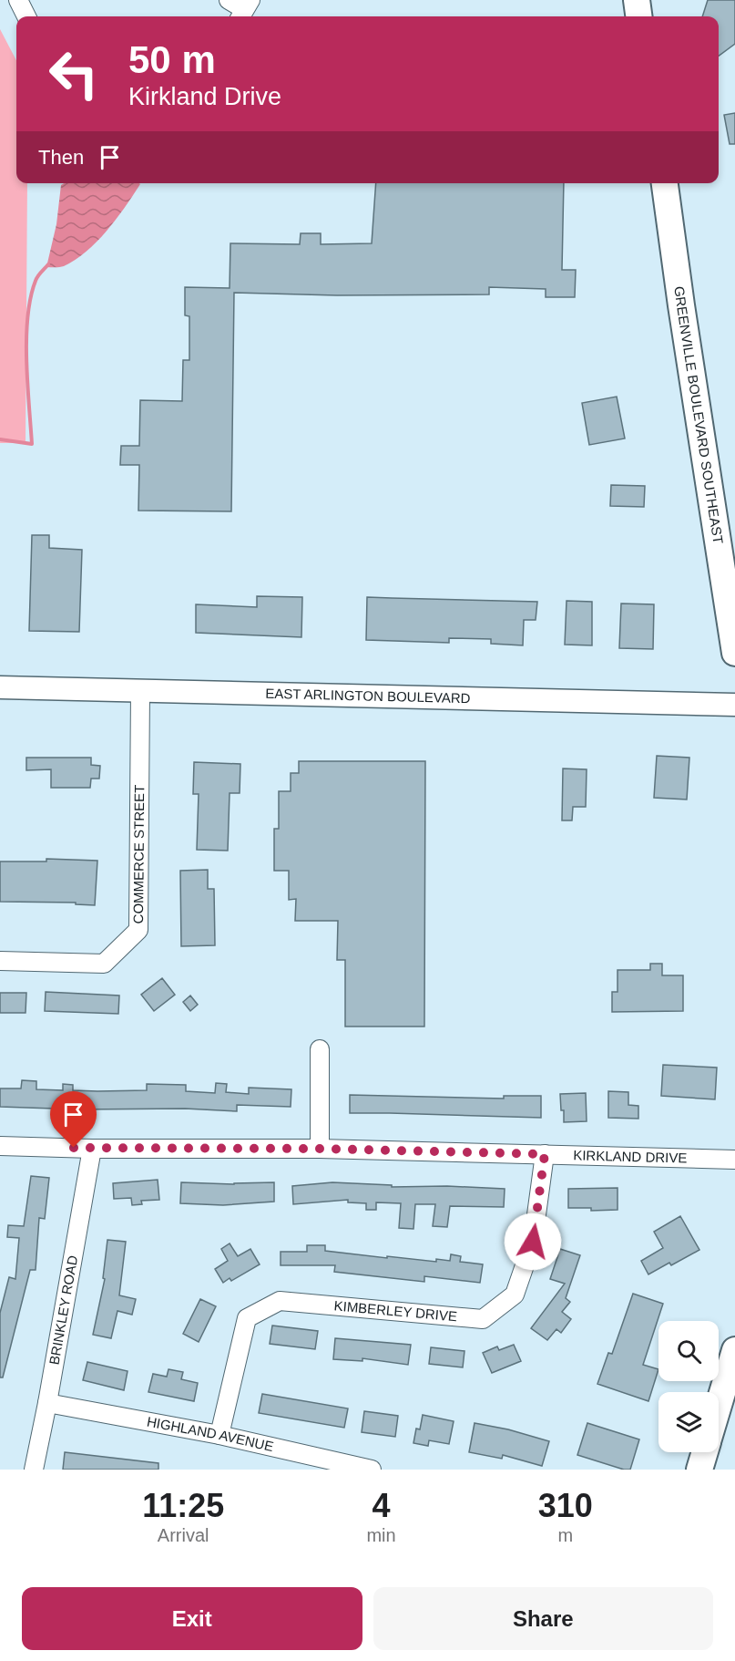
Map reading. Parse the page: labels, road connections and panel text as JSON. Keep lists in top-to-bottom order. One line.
{"streets":{"highway":["GREENVILLE BOULEVARD SOUTHEAST"],"main road":["EAST ARLINGTON BOULEVARD"],"street":["COMMERCE STREET","KIRKLAND DRIVE","BRINKLEY ROAD","KIMBERLEY DRIVE","HIGHLAND AVENUE"]},"crossings":[["EAST ARLINGTON BOULEVARD","COMMERCE STREET"],["KIRKLAND DRIVE","BRINKLEY ROAD"],["KIRKLAND DRIVE","KIMBERLEY DRIVE"],["BRINKLEY ROAD","HIGHLAND AVENUE"],["KIMBERLEY DRIVE","HIGHLAND AVENUE"]],"page":{"turn":["50 m","Kirkland Drive"],"then":"Then","eta":["11:25","Arrival","4","min","310","m"],"buttons":["Exit","Share"]}}
